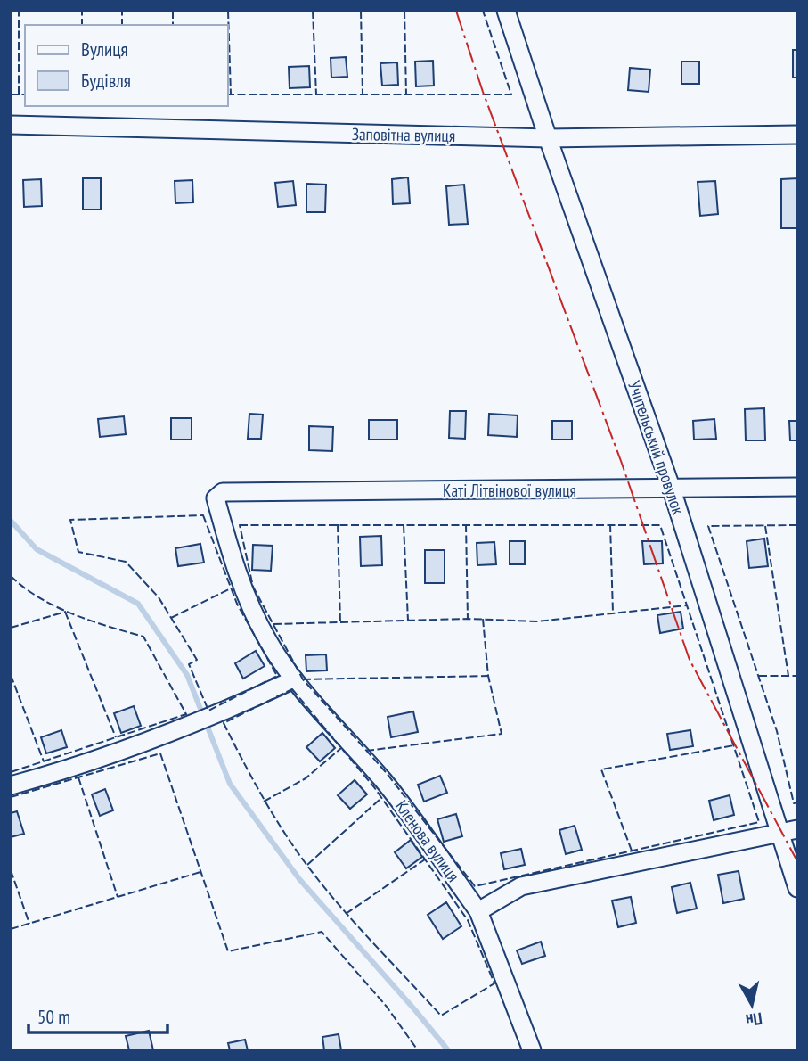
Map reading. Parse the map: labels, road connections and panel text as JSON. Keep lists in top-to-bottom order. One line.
{"streets":{"street":["Заповітна вулиця","Учительський провулок","Каті Літвінової вулиця","Кленова вулиця"]},"crossings":[["Заповітна вулиця","Учительський провулок"],["Учительський провулок","Каті Літвінової вулиця"],["Каті Літвінової вулиця","Кленова вулиця"]],"legend":["Вулиця","Будівля"],"scale_bar":"50 m","north":"bottom"}
